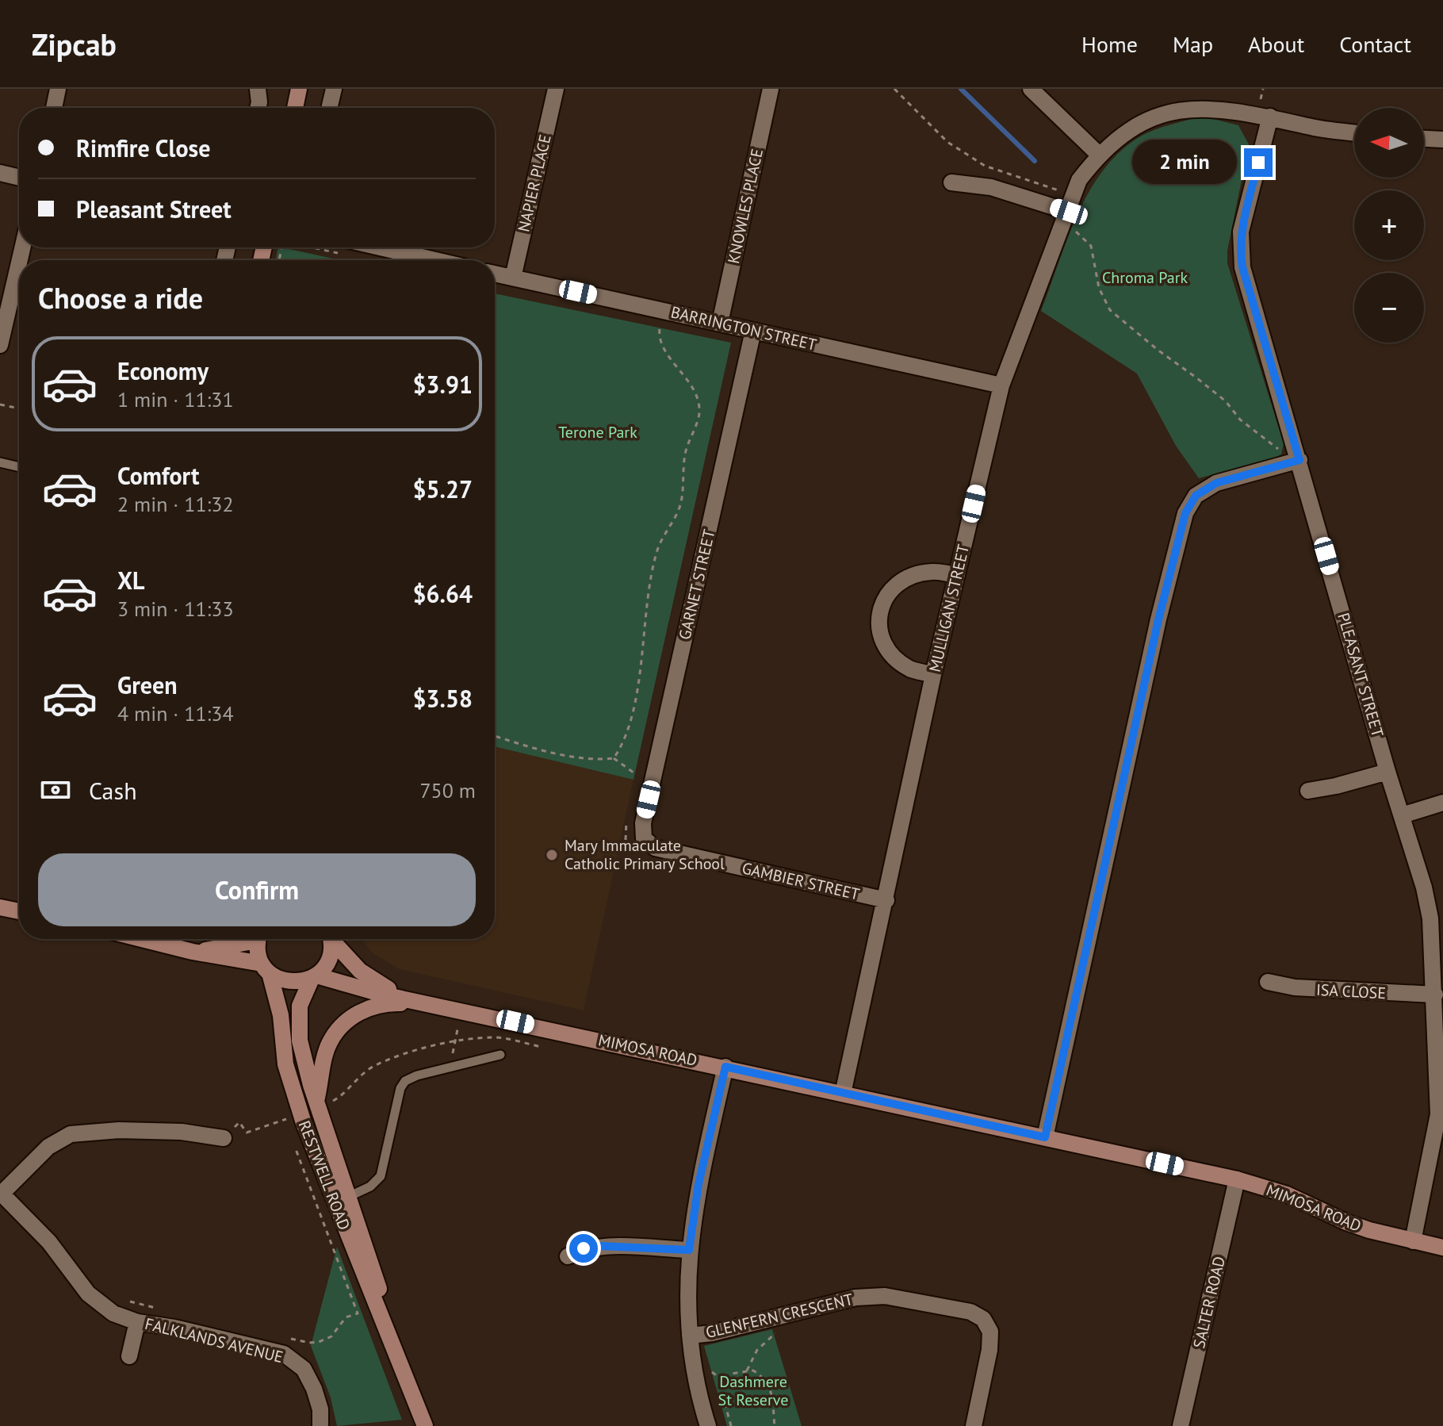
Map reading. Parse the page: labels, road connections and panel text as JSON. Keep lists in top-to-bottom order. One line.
{"streets":{"main road":["MIMOSA ROAD","RESTWELL ROAD"],"street":["NAPIER PLACE","KNOWLES PLACE","BARRINGTON STREET","GARNET STREET","MULLIGAN STREET","PLEASANT STREET","GAMBIER STREET","ISA CLOSE","SALTER ROAD","GLENFERN CRESCENT","FALKLANDS AVENUE"]},"crossings":[["NAPIER PLACE","BARRINGTON STREET"],["KNOWLES PLACE","BARRINGTON STREET"],["BARRINGTON STREET","GARNET STREET"],["BARRINGTON STREET","MULLIGAN STREET"],["GARNET STREET","GAMBIER STREET"],["MULLIGAN STREET","PLEASANT STREET"],["MULLIGAN STREET","GAMBIER STREET"],["MULLIGAN STREET","MIMOSA ROAD"],["PLEASANT STREET","ISA CLOSE"],["PLEASANT STREET","MIMOSA ROAD"],["MIMOSA ROAD","RESTWELL ROAD"],["MIMOSA ROAD","SALTER ROAD"]],"parks":["Chroma Park","Terone Park","Dashmere St Reserve"],"places":["Mary Immaculate Catholic Primary School"],"north":"left","page":{"header":"Zipcab","nav":["Home","Map","About","Contact"],"map_buttons":["+","−"],"banner":["Rimfire Close","Pleasant Street"],"bubble":"2 min","heading":"Choose a ride","list":[{"name":"Economy","note":"1 min · 11:31","value":"$3.91"},{"name":"Comfort","note":"2 min · 11:32","value":"$5.27"},{"name":"XL","note":"3 min · 11:33","value":"$6.64"},{"name":"Green","note":"4 min · 11:34","value":"$3.58"}],"pay":["Cash","750 m"],"buttons":"Confirm"}}
